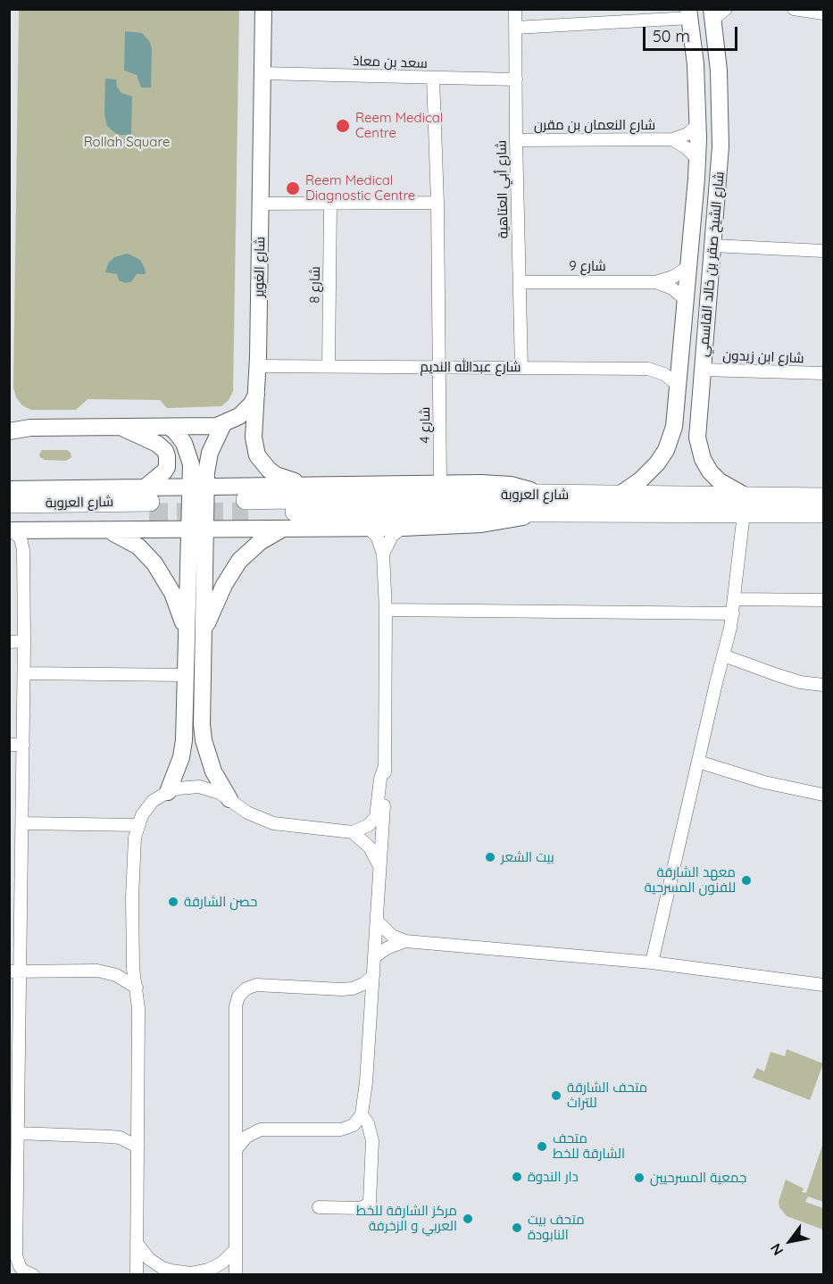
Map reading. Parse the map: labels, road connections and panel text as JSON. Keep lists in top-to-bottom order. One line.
{"streets":{"main road":["شارع العروبة"],"street":["سعد بن معاذ","شارع النعمان بن مقرن","شارع أبي العتاهية","شارع الشيخ صقر بن خالد القاسمي","شارع 9","شارع الغوير","شارع 8","شارع ابن زيدون","شارع عبدالله النديم","شارع 4"]},"crossings":[["سعد بن معاذ","شارع أبي العتاهية"],["سعد بن معاذ","شارع الغوير"],["سعد بن معاذ","شارع 4"],["شارع النعمان بن مقرن","شارع أبي العتاهية"],["شارع النعمان بن مقرن","شارع الشيخ صقر بن خالد القاسمي"],["شارع أبي العتاهية","شارع 9"],["شارع أبي العتاهية","شارع عبدالله النديم"],["شارع الشيخ صقر بن خالد القاسمي","شارع 9"],["شارع الشيخ صقر بن خالد القاسمي","شارع ابن زيدون"],["شارع الشيخ صقر بن خالد القاسمي","شارع عبدالله النديم"],["شارع الشيخ صقر بن خالد القاسمي","شارع العروبة"],["شارع الغوير","شارع عبدالله النديم"],["شارع 8","شارع عبدالله النديم"],["شارع عبدالله النديم","شارع 4"]],"parks":["Rollah Square"],"places":["Reem Medical Centre","Reem Medical Diagnostic Centre","بيت الشعر","معهد الشارقة للفنون المسرحية","حصن الشارقة","متحف الشارقة للتراث","متحف الشارقة للخط","دار الندوة","جمعية المسرحيين","مركز الشارقة للخط العربي و الزخرفة","متحف بيت النابودة"],"scale_bar":"50 m","north":"bottom left"}
